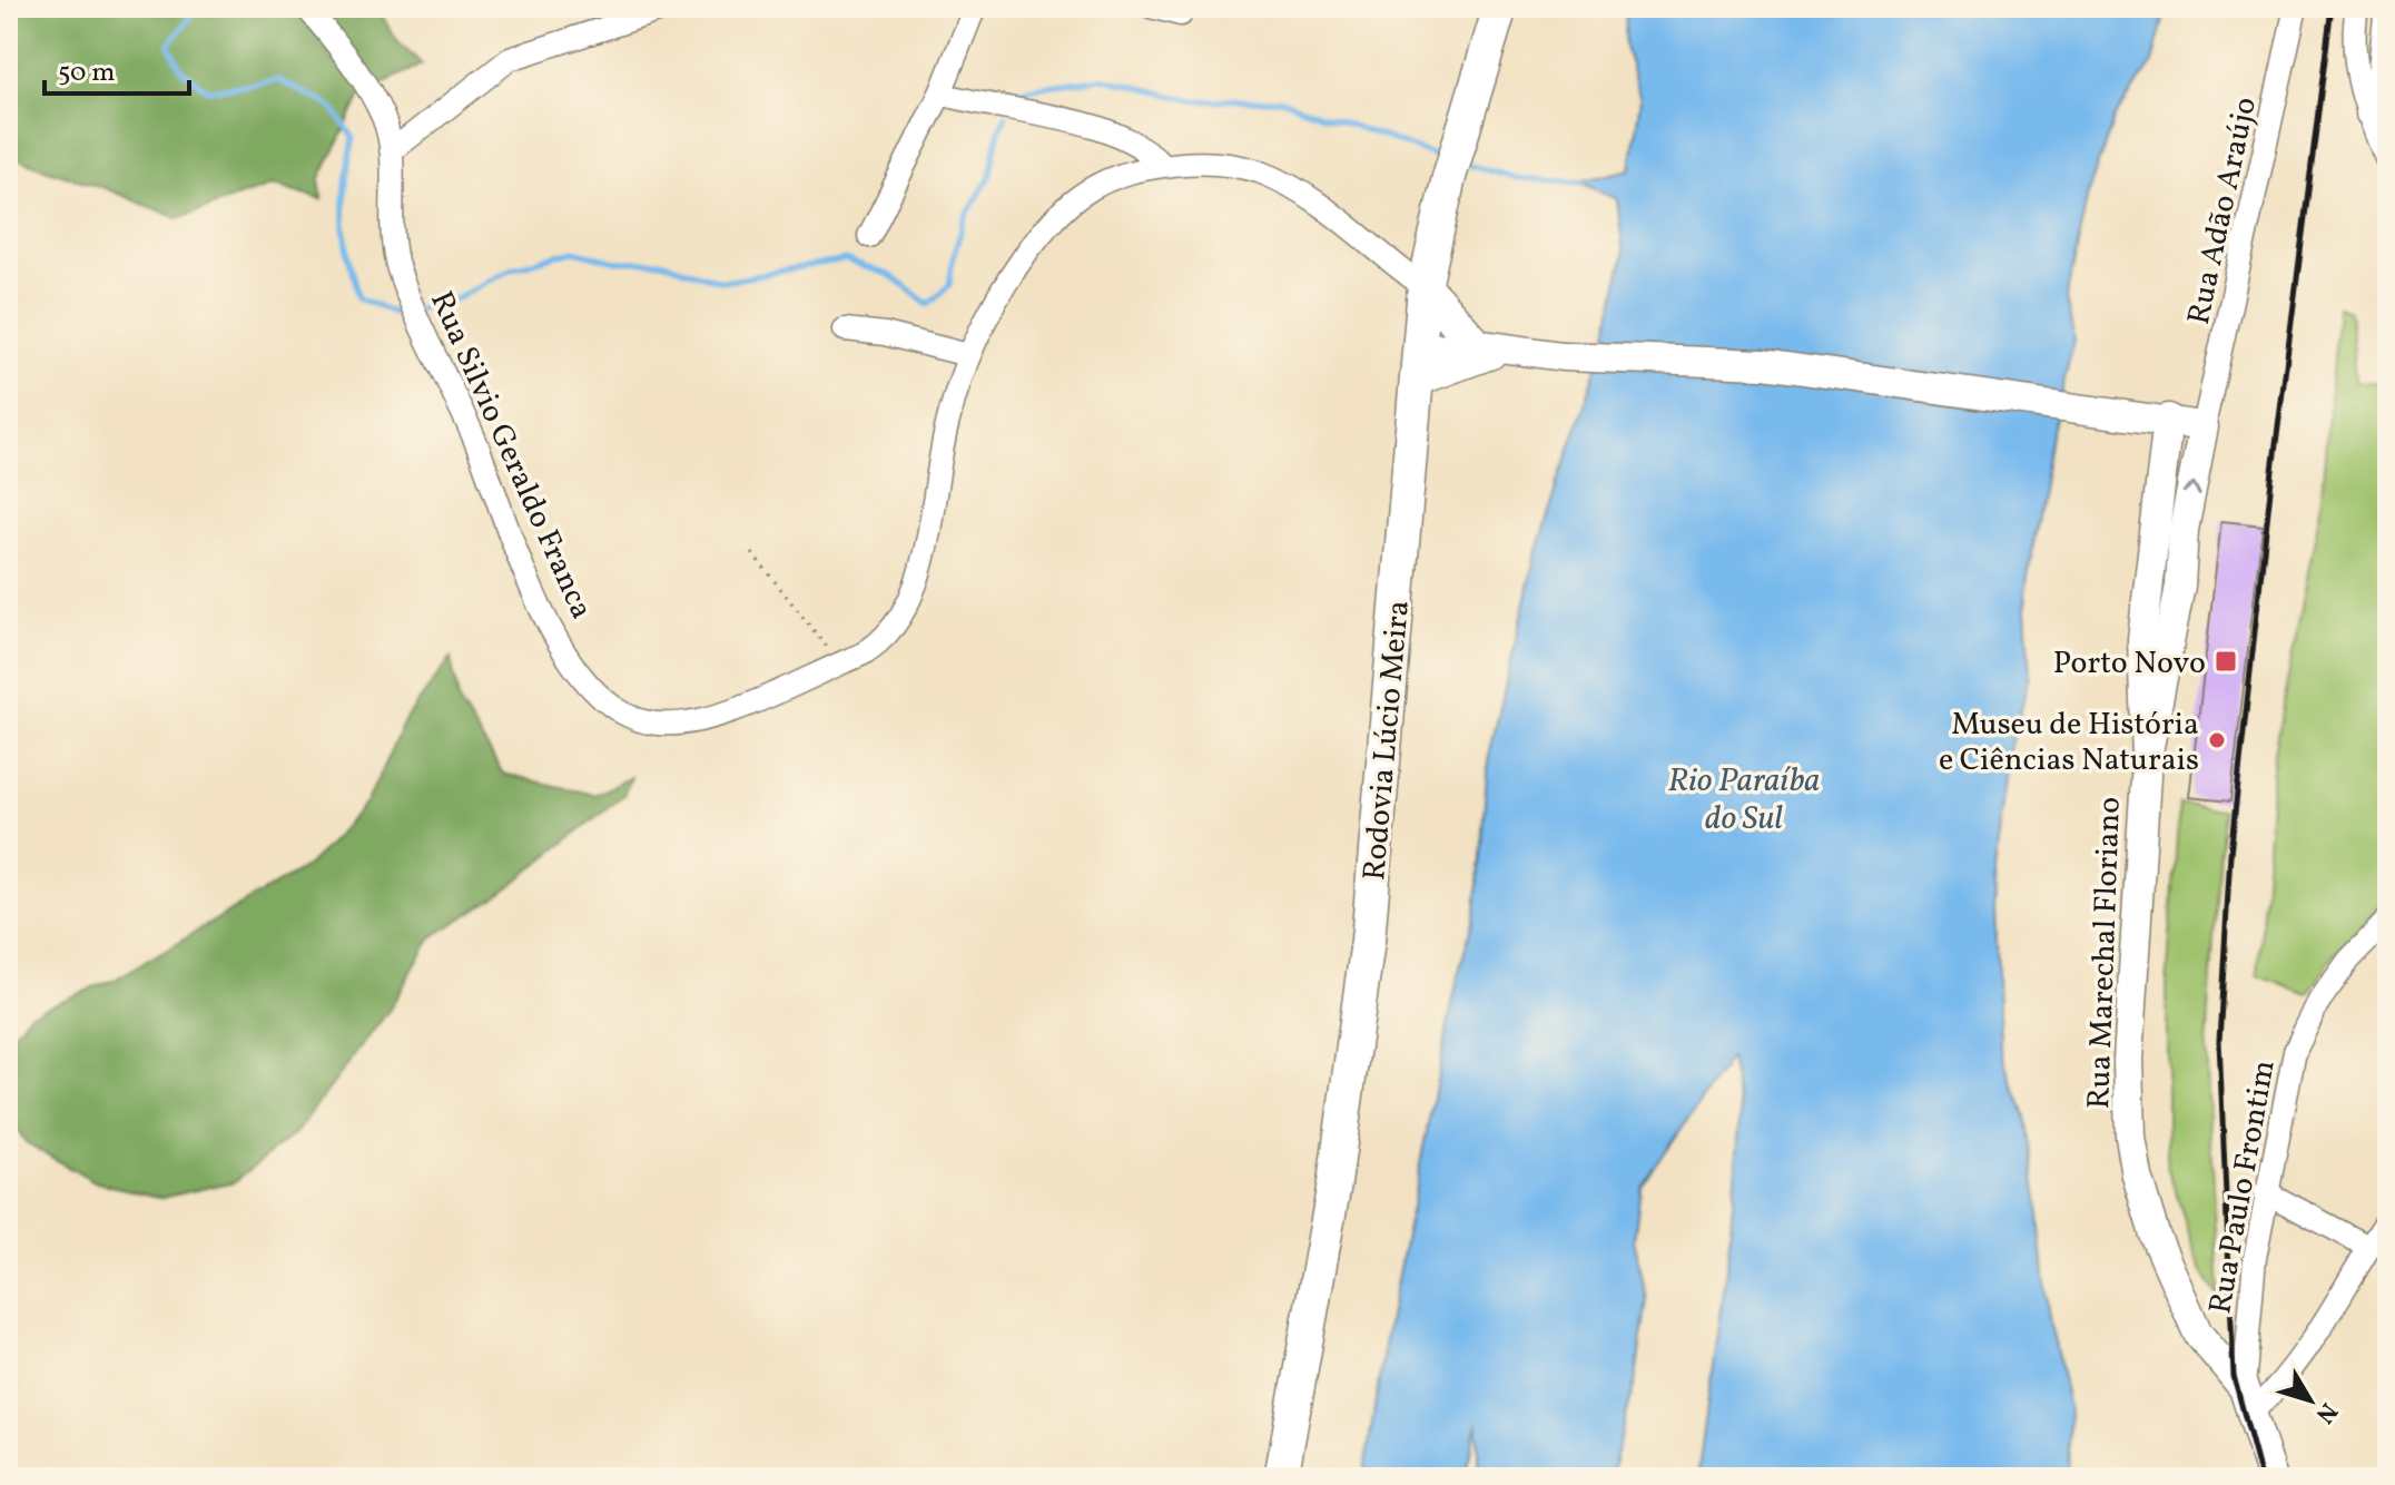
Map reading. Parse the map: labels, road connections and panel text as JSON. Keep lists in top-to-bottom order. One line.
{"streets":{"highway":["Rodovia Lúcio Meira"],"main road":["Rua Marechal Floriano"],"street":["Rua Adão Araújo","Rua Silvio Geraldo Franca","Rua Paulo Frontim"]},"crossings":[["Rua Silvio Geraldo Franca","Rodovia Lúcio Meira"],["Rua Marechal Floriano","Rua Paulo Frontim"]],"water":["Rio Paraíba do Sul"],"places":{"transit":["Porto Novo"],"other":["Museu de História e Ciências Naturais"]},"scale_bar":"50 m","north":"bottom right"}
